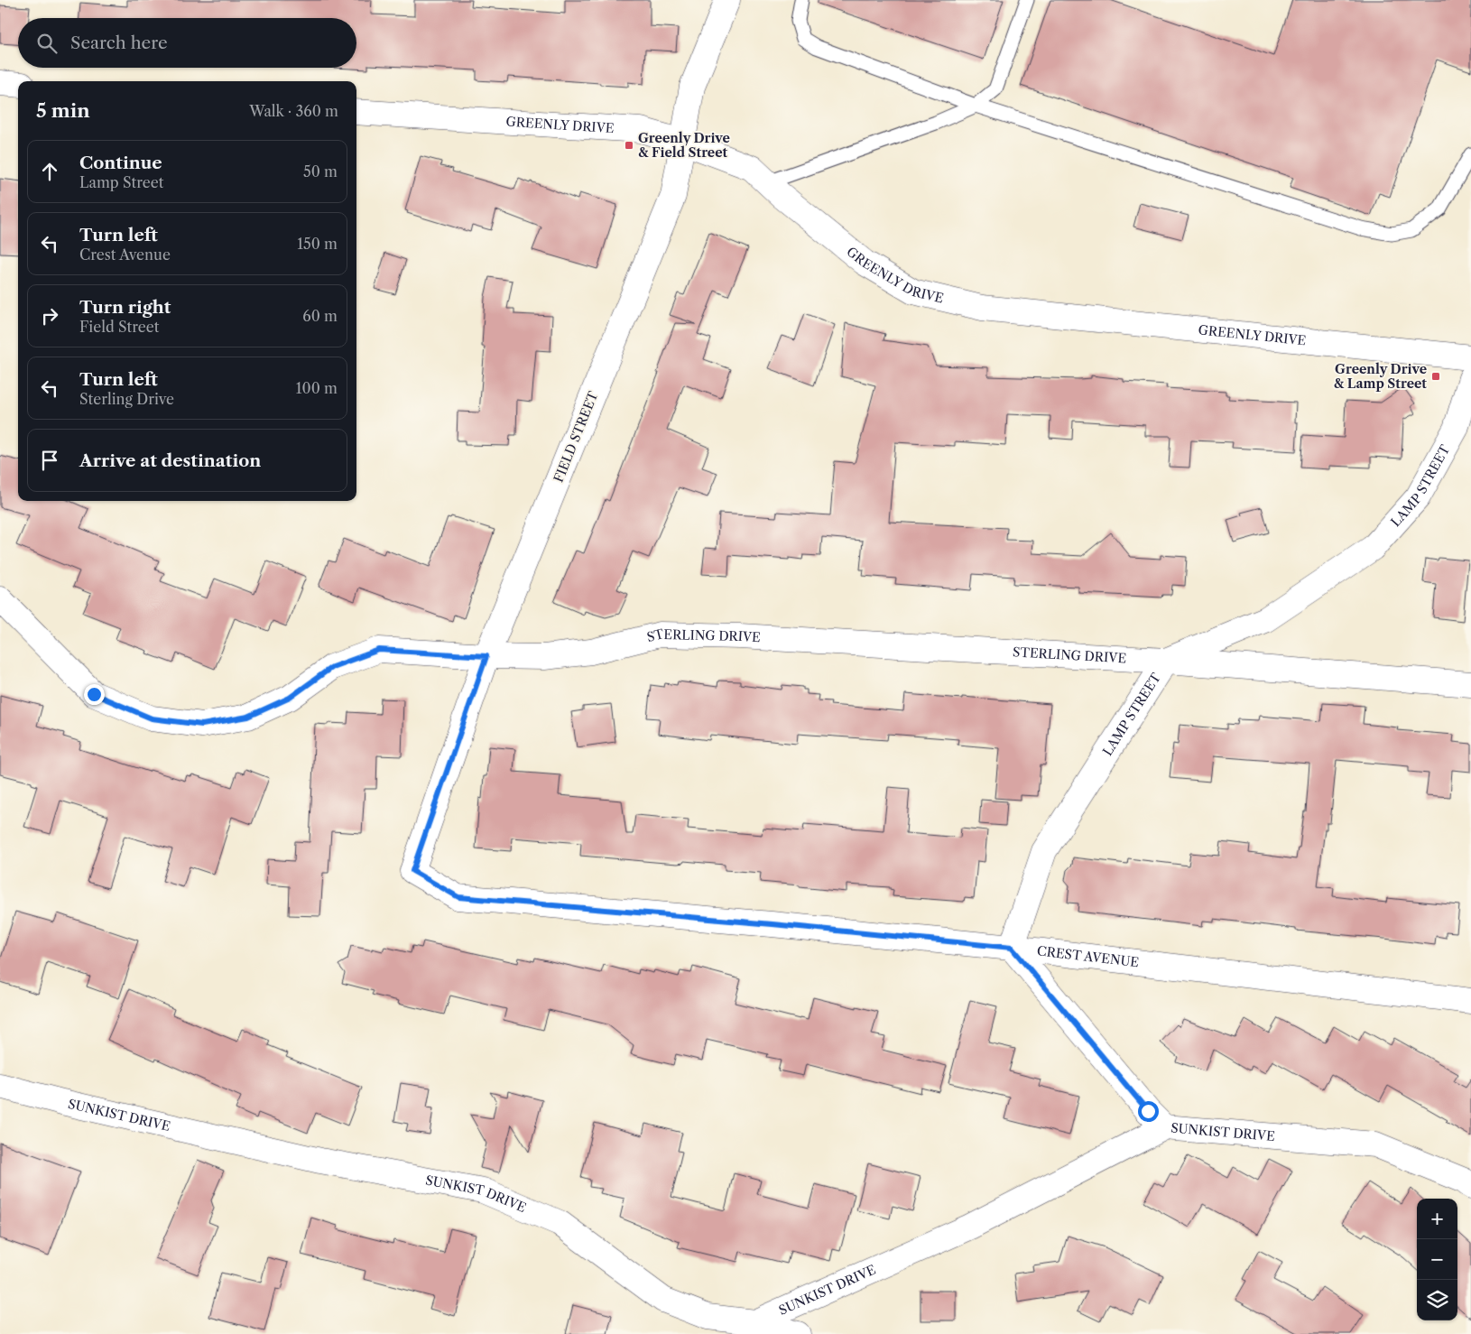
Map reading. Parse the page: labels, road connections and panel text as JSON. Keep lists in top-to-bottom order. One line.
{"streets":{"street":["GREENLY DRIVE","FIELD STREET","LAMP STREET","STERLING DRIVE","CREST AVENUE","SUNKIST DRIVE"]},"crossings":[["GREENLY DRIVE","FIELD STREET"],["FIELD STREET","STERLING DRIVE"],["FIELD STREET","CREST AVENUE"],["LAMP STREET","STERLING DRIVE"],["LAMP STREET","CREST AVENUE"]],"places":{"transit":["Greenly Drive & Field Street","Greenly Drive & Lamp Street"]},"page":{"search":"Search here","heading":["5 min","Walk · 360 m"],"list":[["Continue","Lamp Street","50 m"],["Turn left","Crest Avenue","150 m"],["Turn right","Field Street","60 m"],["Turn left","Sterling Drive","100 m"],"Arrive at destination"],"map_buttons":["+","−"]}}
